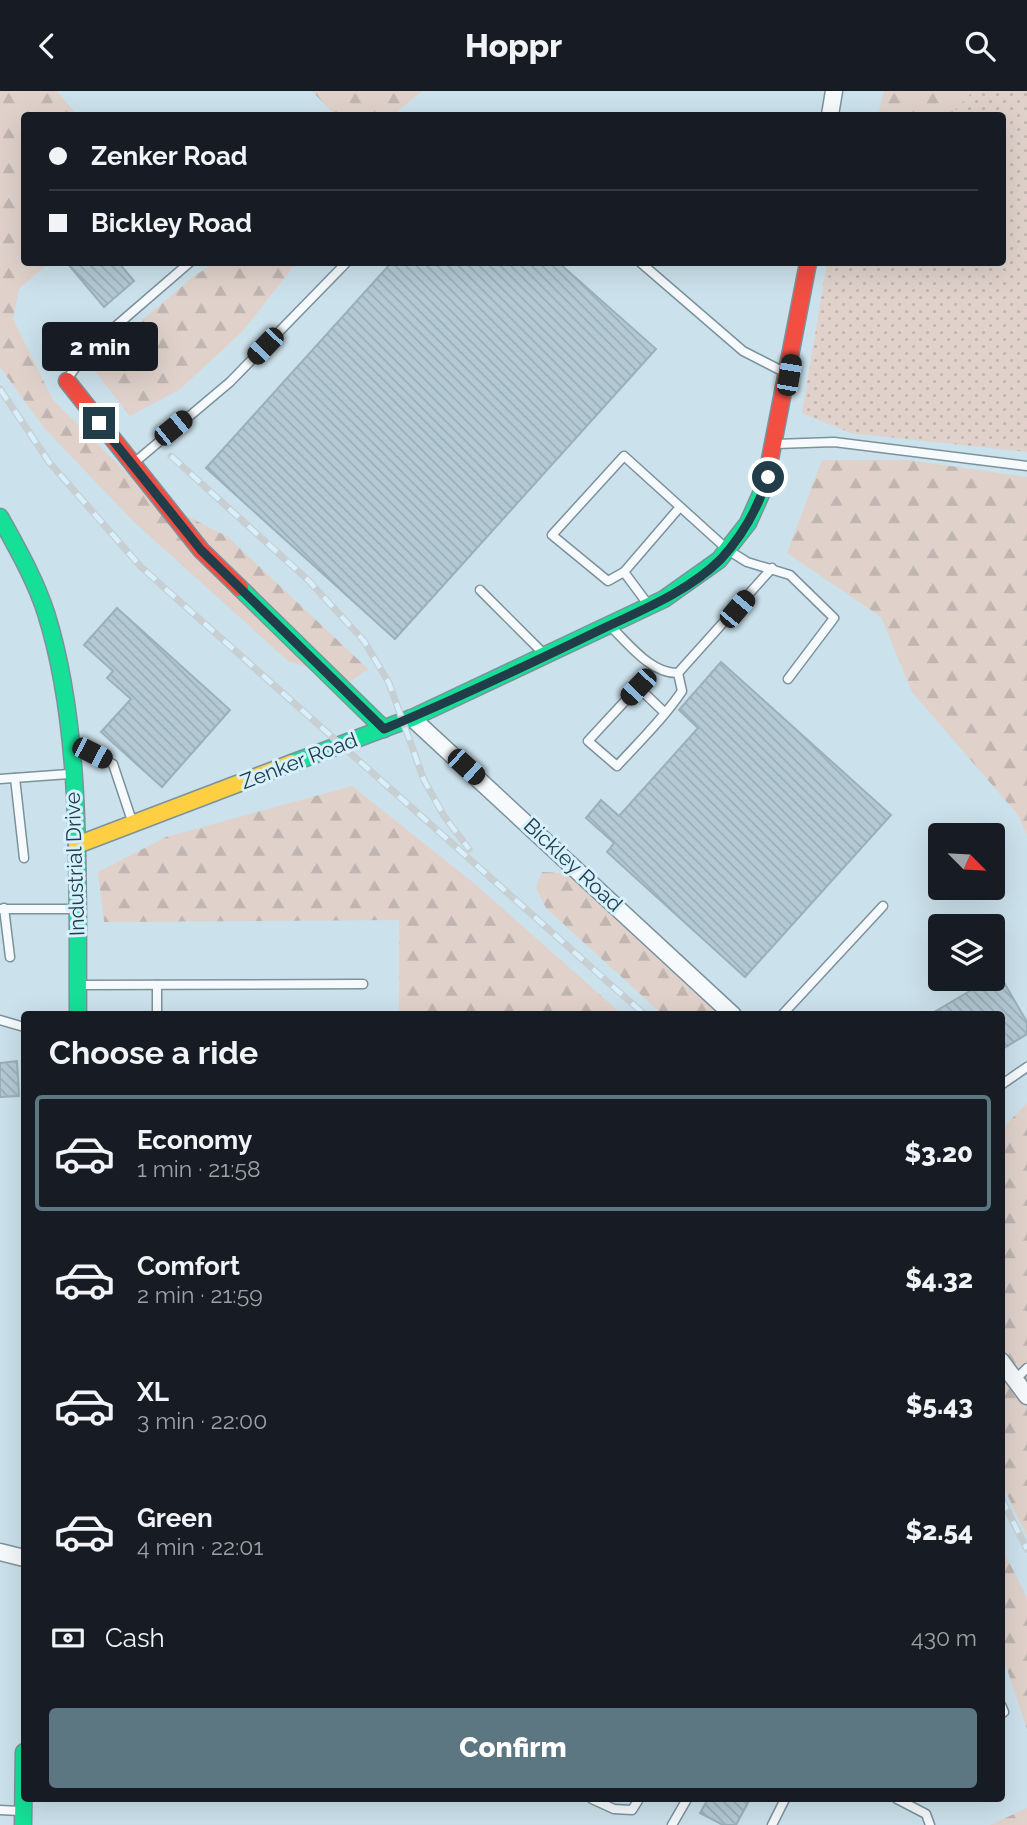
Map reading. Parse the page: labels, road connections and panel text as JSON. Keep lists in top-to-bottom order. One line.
{"streets":{"street":["Zenker Road","Industrial Drive","Bickley Road"]},"crossings":[["Zenker Road","Industrial Drive"],["Zenker Road","Bickley Road"]],"north":"bottom right","page":{"header":"Hoppr","banner":["Zenker Road","Bickley Road"],"bubble":"2 min","heading":"Choose a ride","list":[{"name":"Economy","note":"1 min · 21:58","value":"$3.20"},{"name":"Comfort","note":"2 min · 21:59","value":"$4.32"},{"name":"XL","note":"3 min · 22:00","value":"$5.43"},{"name":"Green","note":"4 min · 22:01","value":"$2.54"}],"pay":["Cash","430 m"],"buttons":"Confirm"}}
